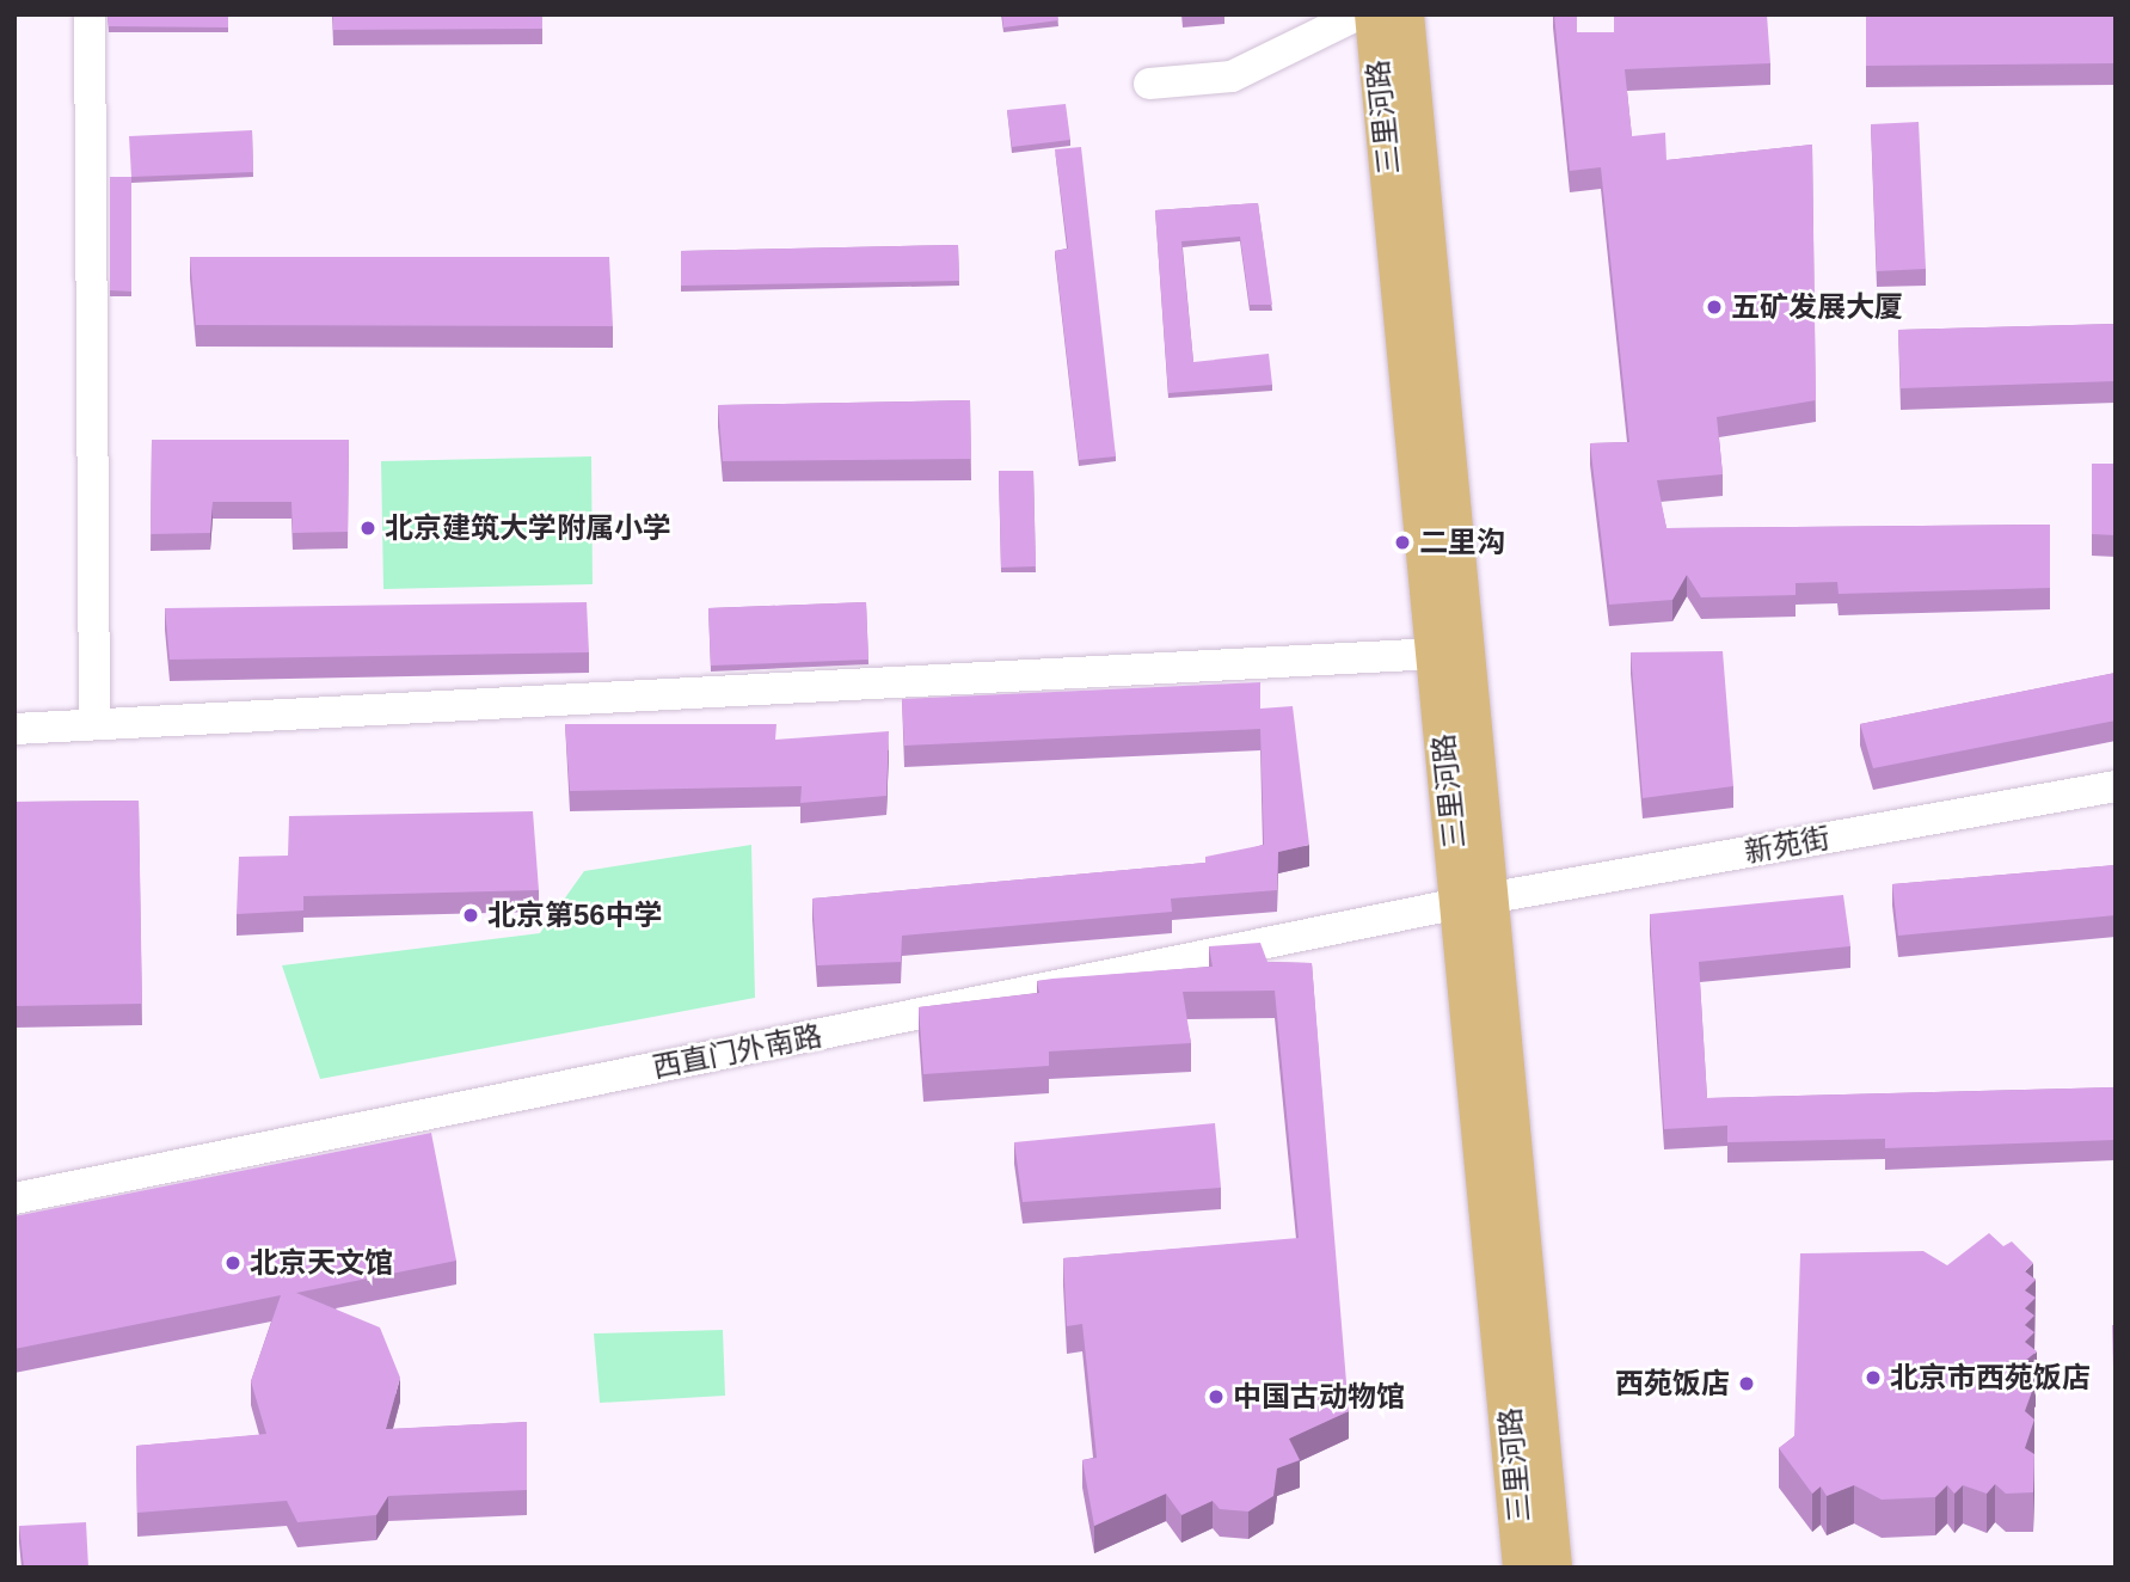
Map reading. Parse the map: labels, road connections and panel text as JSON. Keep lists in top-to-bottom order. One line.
{"streets":{"main road":["三里河路"],"street":["新苑街","西直门外南路"]},"crossings":[["三里河路","新苑街"],["三里河路","西直门外南路"],["新苑街","西直门外南路"]],"places":["五矿发展大厦","北京建筑大学附属小学","二里沟","北京第56中学","北京天文馆","北京市西苑饭店","西苑饭店","中国古动物馆"]}
